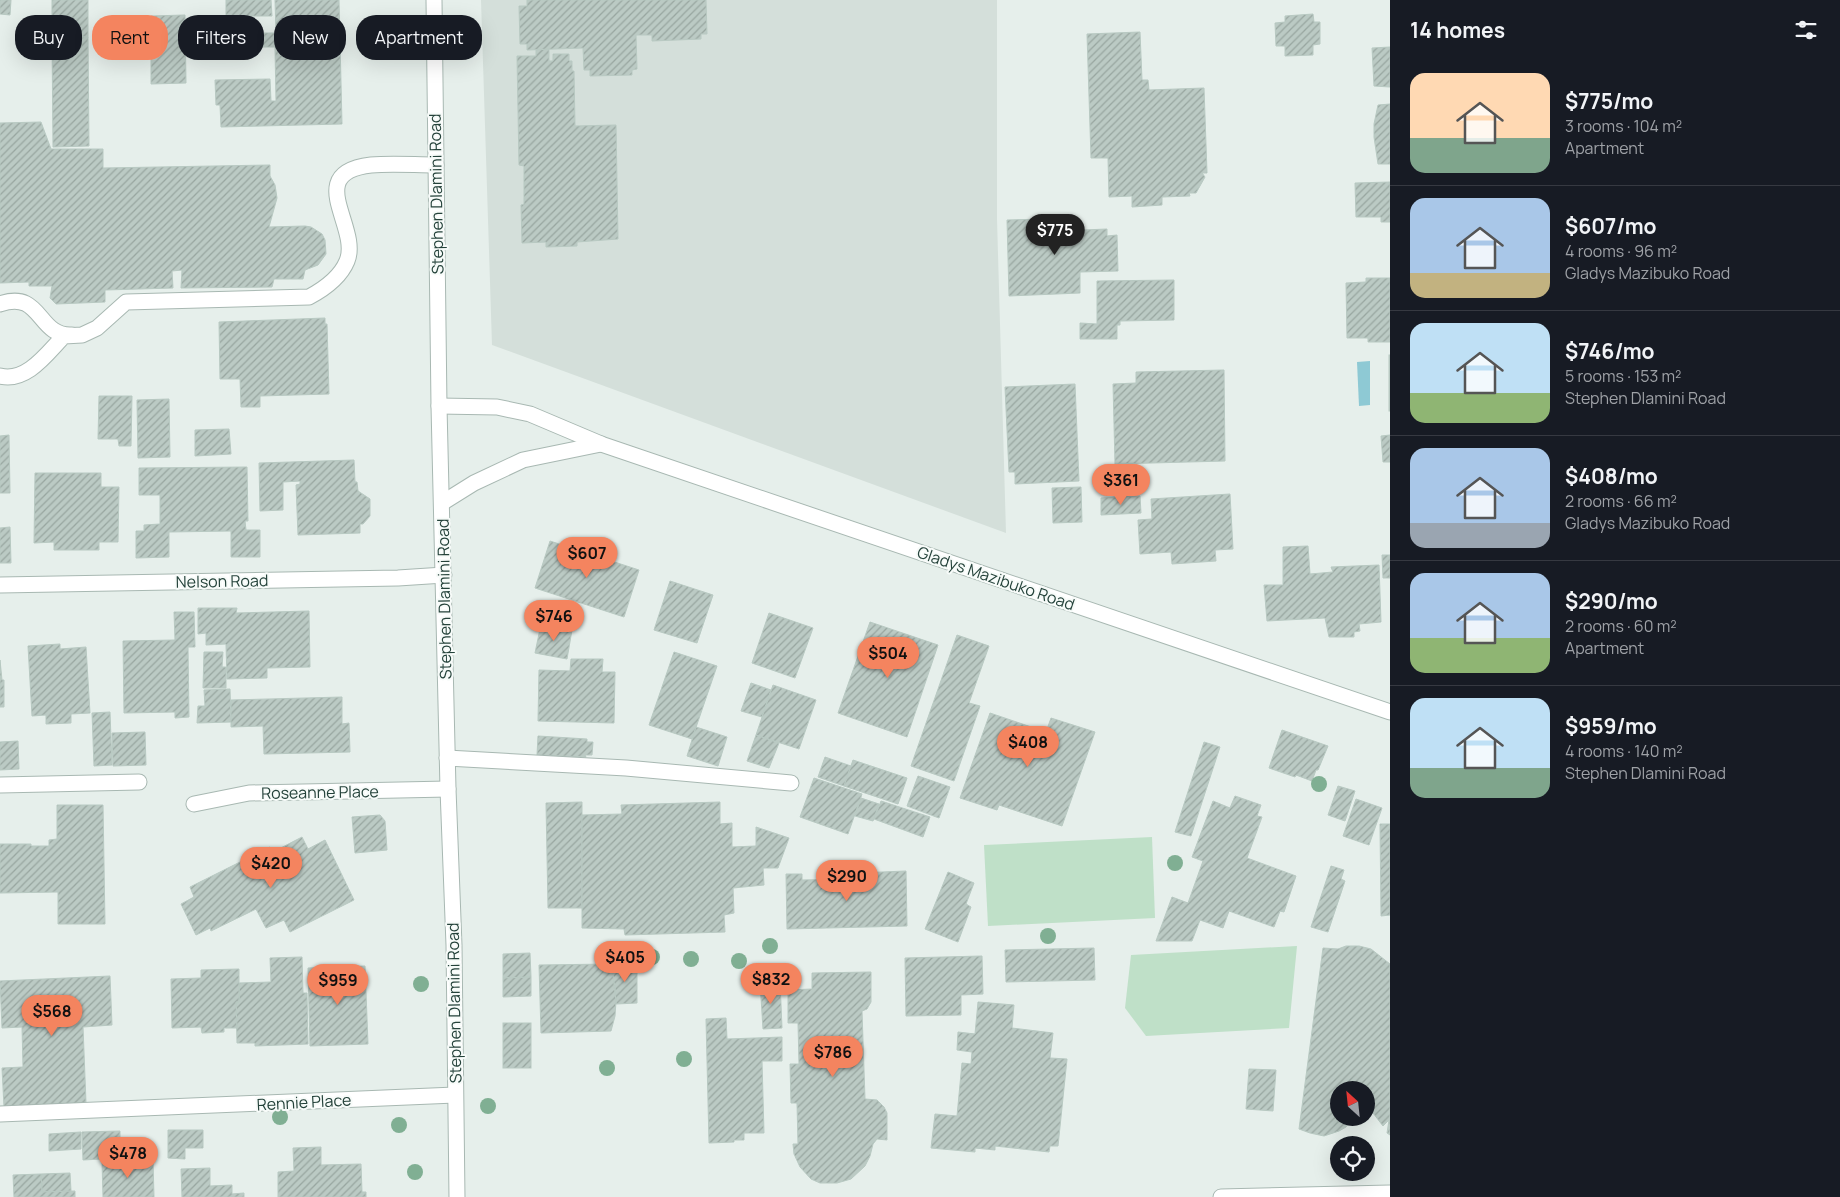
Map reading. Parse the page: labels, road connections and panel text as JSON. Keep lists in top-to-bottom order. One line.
{"streets":{"street":["Stephen Dlamini Road","Gladys Mazibuko Road","Nelson Road","Roseanne Place","Rennie Place"]},"crossings":[["Stephen Dlamini Road","Gladys Mazibuko Road"],["Stephen Dlamini Road","Nelson Road"],["Stephen Dlamini Road","Roseanne Place"],["Stephen Dlamini Road","Rennie Place"]],"north":"top left","page":{"heading":"14 homes","chip":["Buy","Rent","Filters","New","Apartment"],"list":[{"name":"$775/mo","note":"3 rooms · 104 m² · Apartment"},{"name":"$607/mo","note":"4 rooms · 96 m² · Gladys Mazibuko Road"},{"name":"$746/mo","note":"5 rooms · 153 m² · Stephen Dlamini Road"},{"name":"$408/mo","note":"2 rooms · 66 m² · Gladys Mazibuko Road"},{"name":"$290/mo","note":"2 rooms · 60 m² · Apartment"},{"name":"$959/mo","note":"4 rooms · 140 m² · Stephen Dlamini Road"}],"price":["$775","$361","$607","$746","$504","$408","$420","$290","$405","$832","$959","$568","$786","$478"]}}
